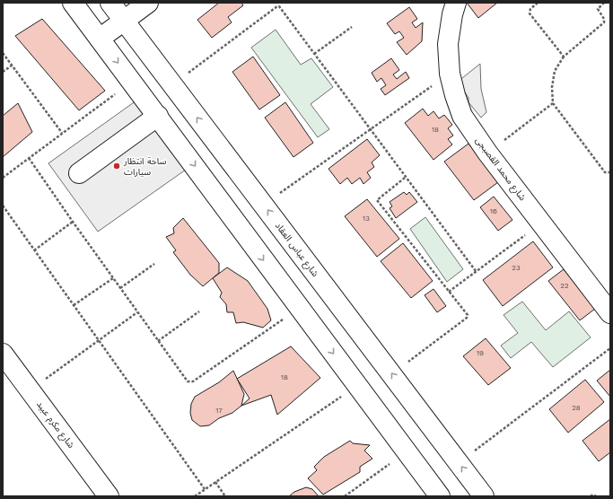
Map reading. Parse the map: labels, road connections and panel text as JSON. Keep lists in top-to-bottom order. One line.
{"streets":{"street":["شارع محمد القصبجى","شارع عباس العقاد","شارع مكرم عبيد"]},"places":["ساحة انتظار سيارات"],"house_numbers":["18","16","13","23","22","19","18","28","17"]}
